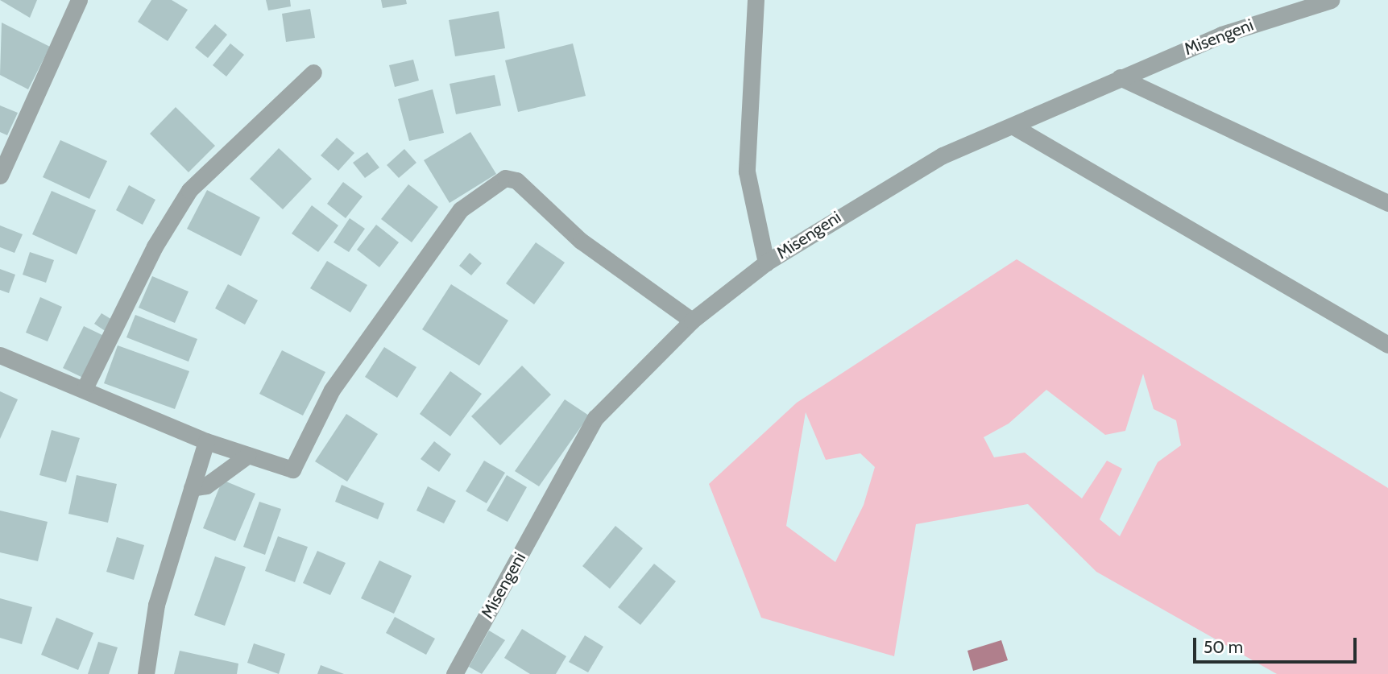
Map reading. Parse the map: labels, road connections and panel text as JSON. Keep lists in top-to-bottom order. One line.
{"streets":{"street":["Misengeni"]},"scale_bar":"50 m"}
